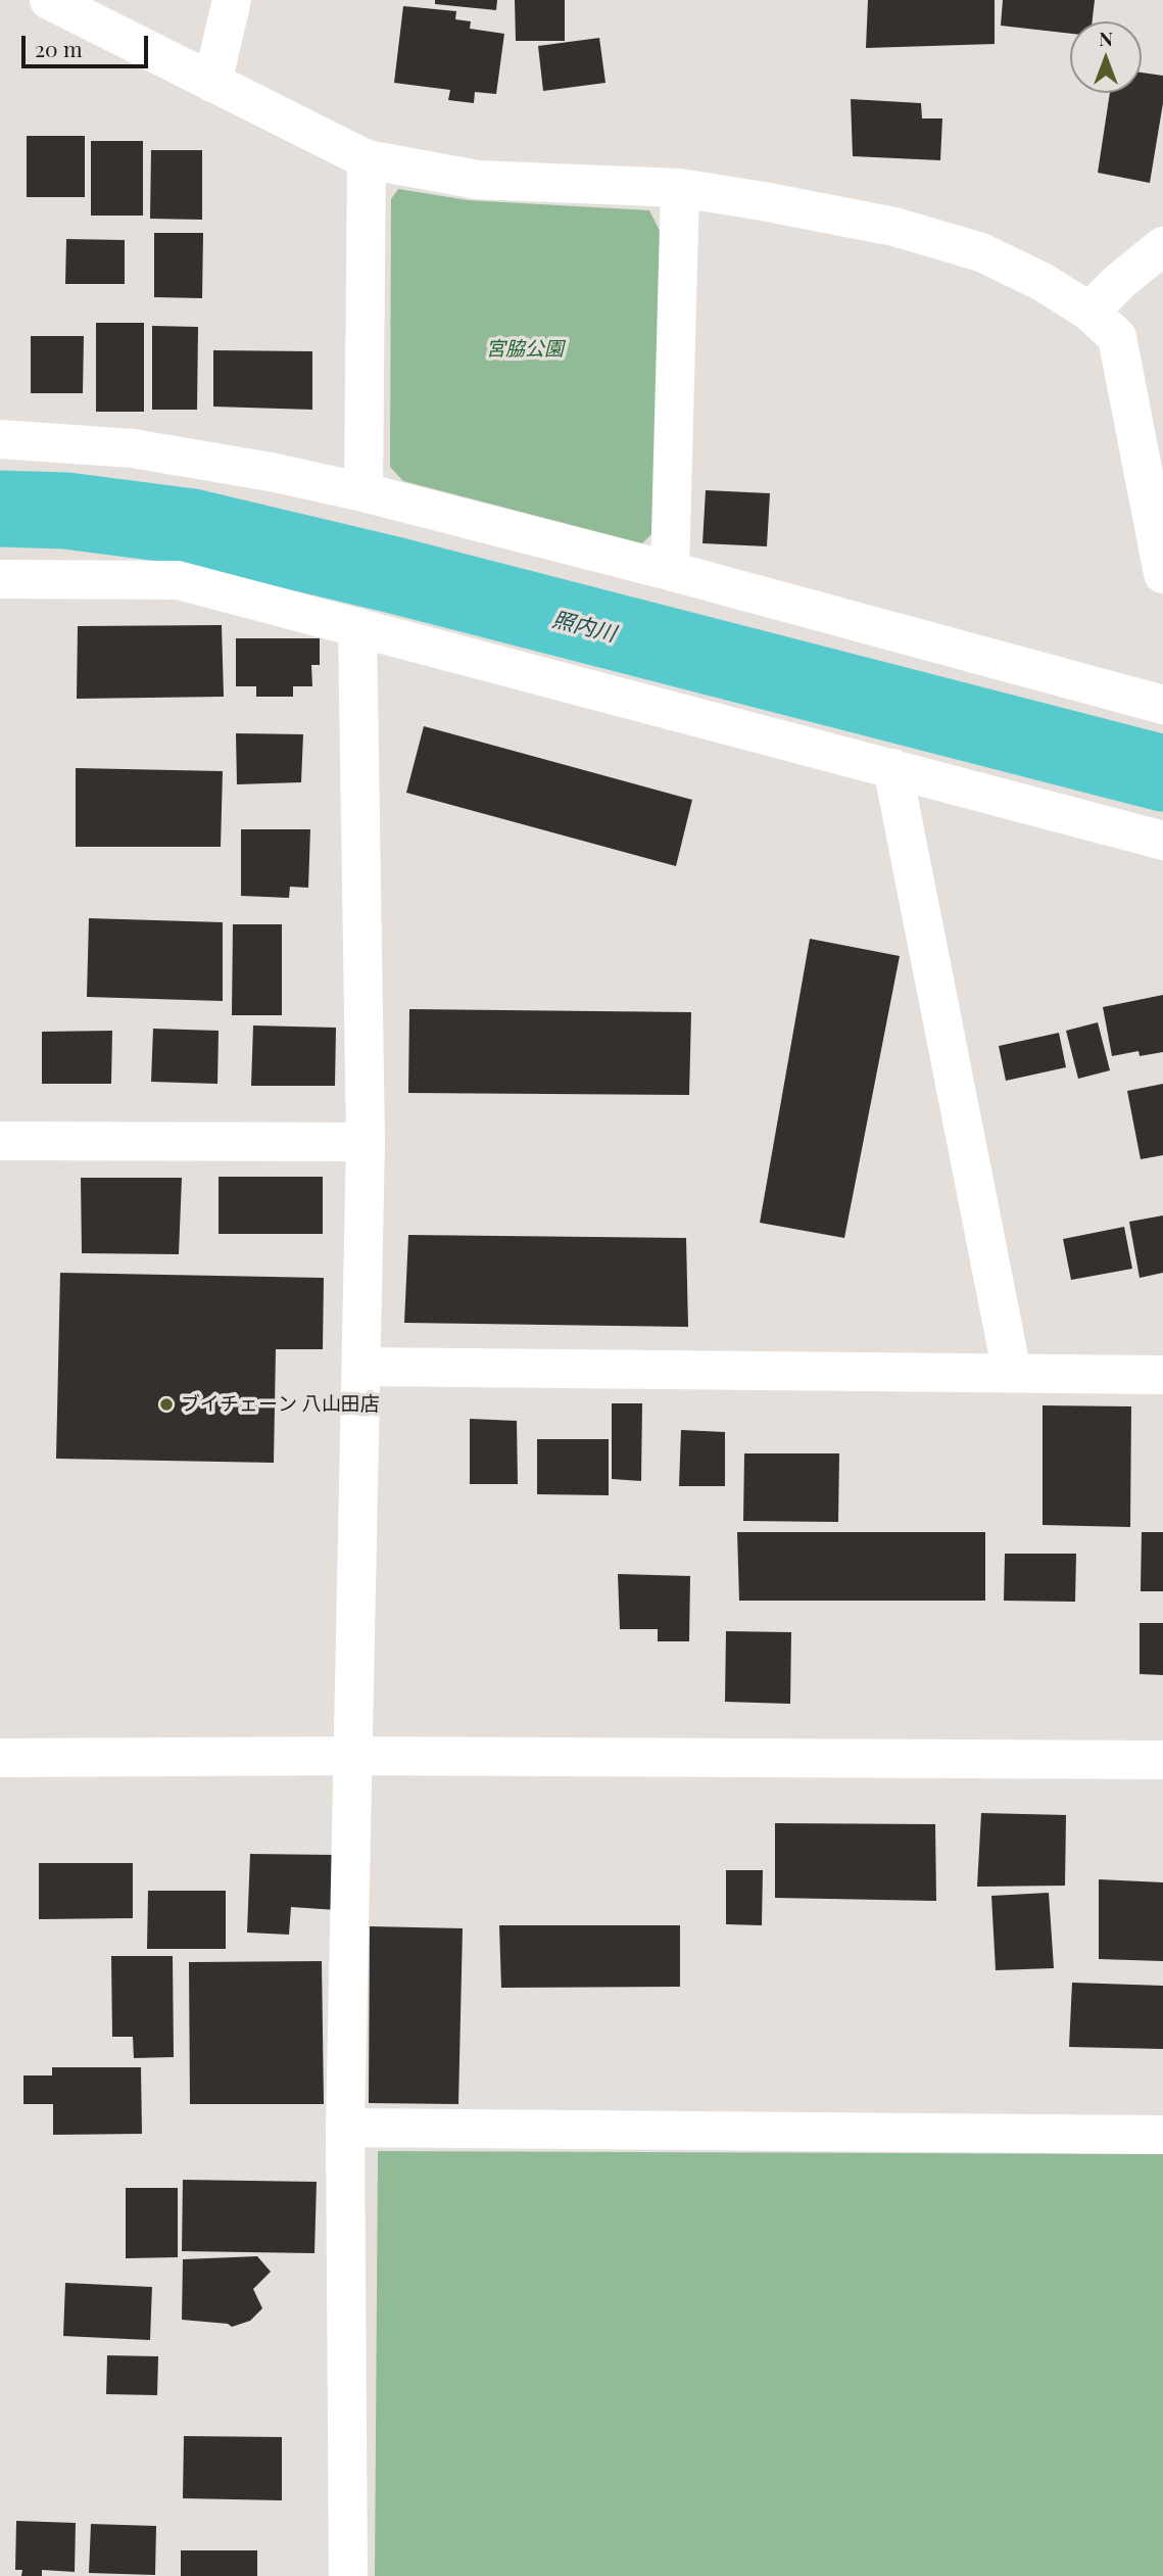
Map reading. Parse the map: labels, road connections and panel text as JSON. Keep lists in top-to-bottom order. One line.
{"water":["照内川"],"parks":["宮脇公園"],"places":["ブイチェーン 八山田店"],"scale_bar":"20 m","north":"top"}
